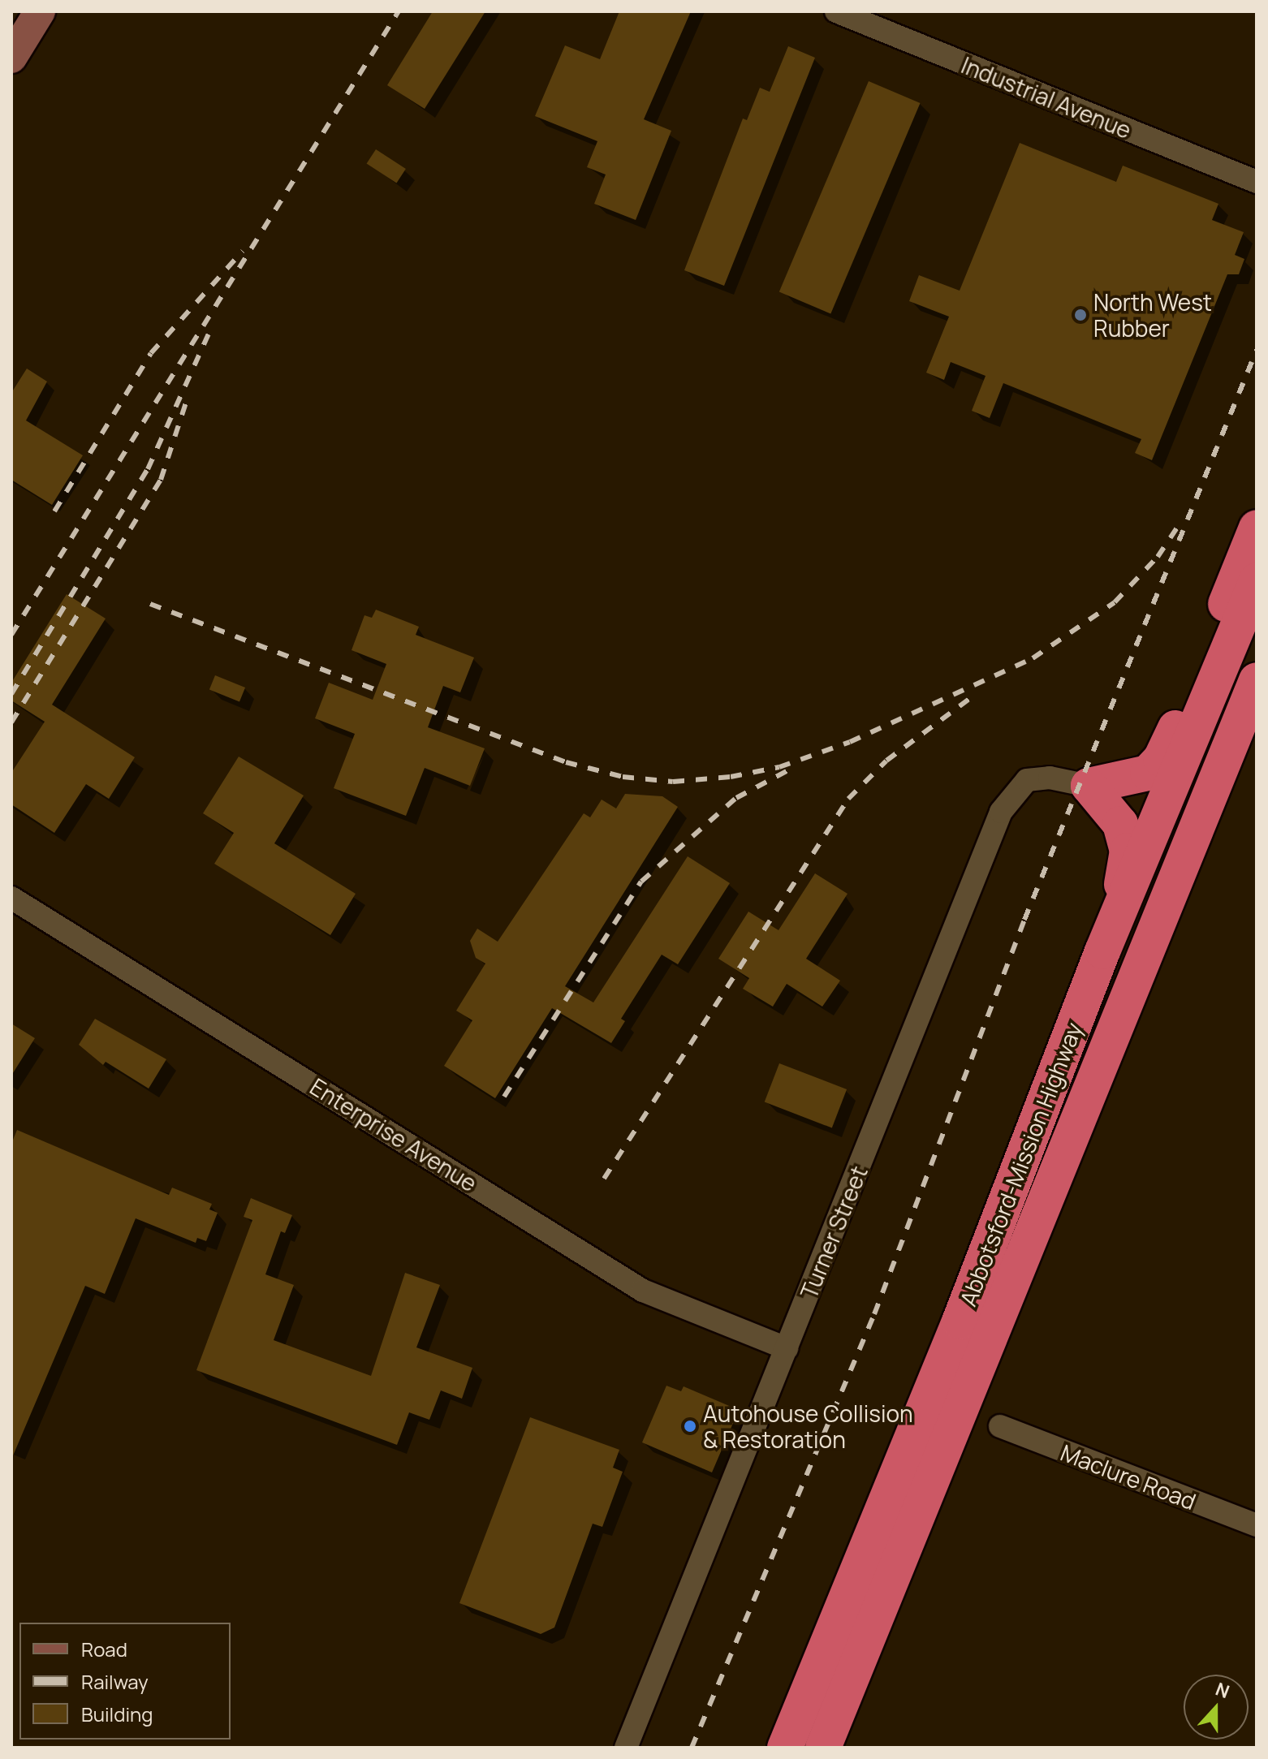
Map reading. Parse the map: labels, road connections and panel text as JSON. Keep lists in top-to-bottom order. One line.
{"streets":{"highway":["Abbotsford-Mission Highway"],"street":["Industrial Avenue","Enterprise Avenue","Turner Street","Maclure Road"]},"crossings":[["Enterprise Avenue","Turner Street"]],"places":["North West Rubber","Autohouse Collision & Restoration"],"legend":["Road","Railway","Building"],"north":"top"}
